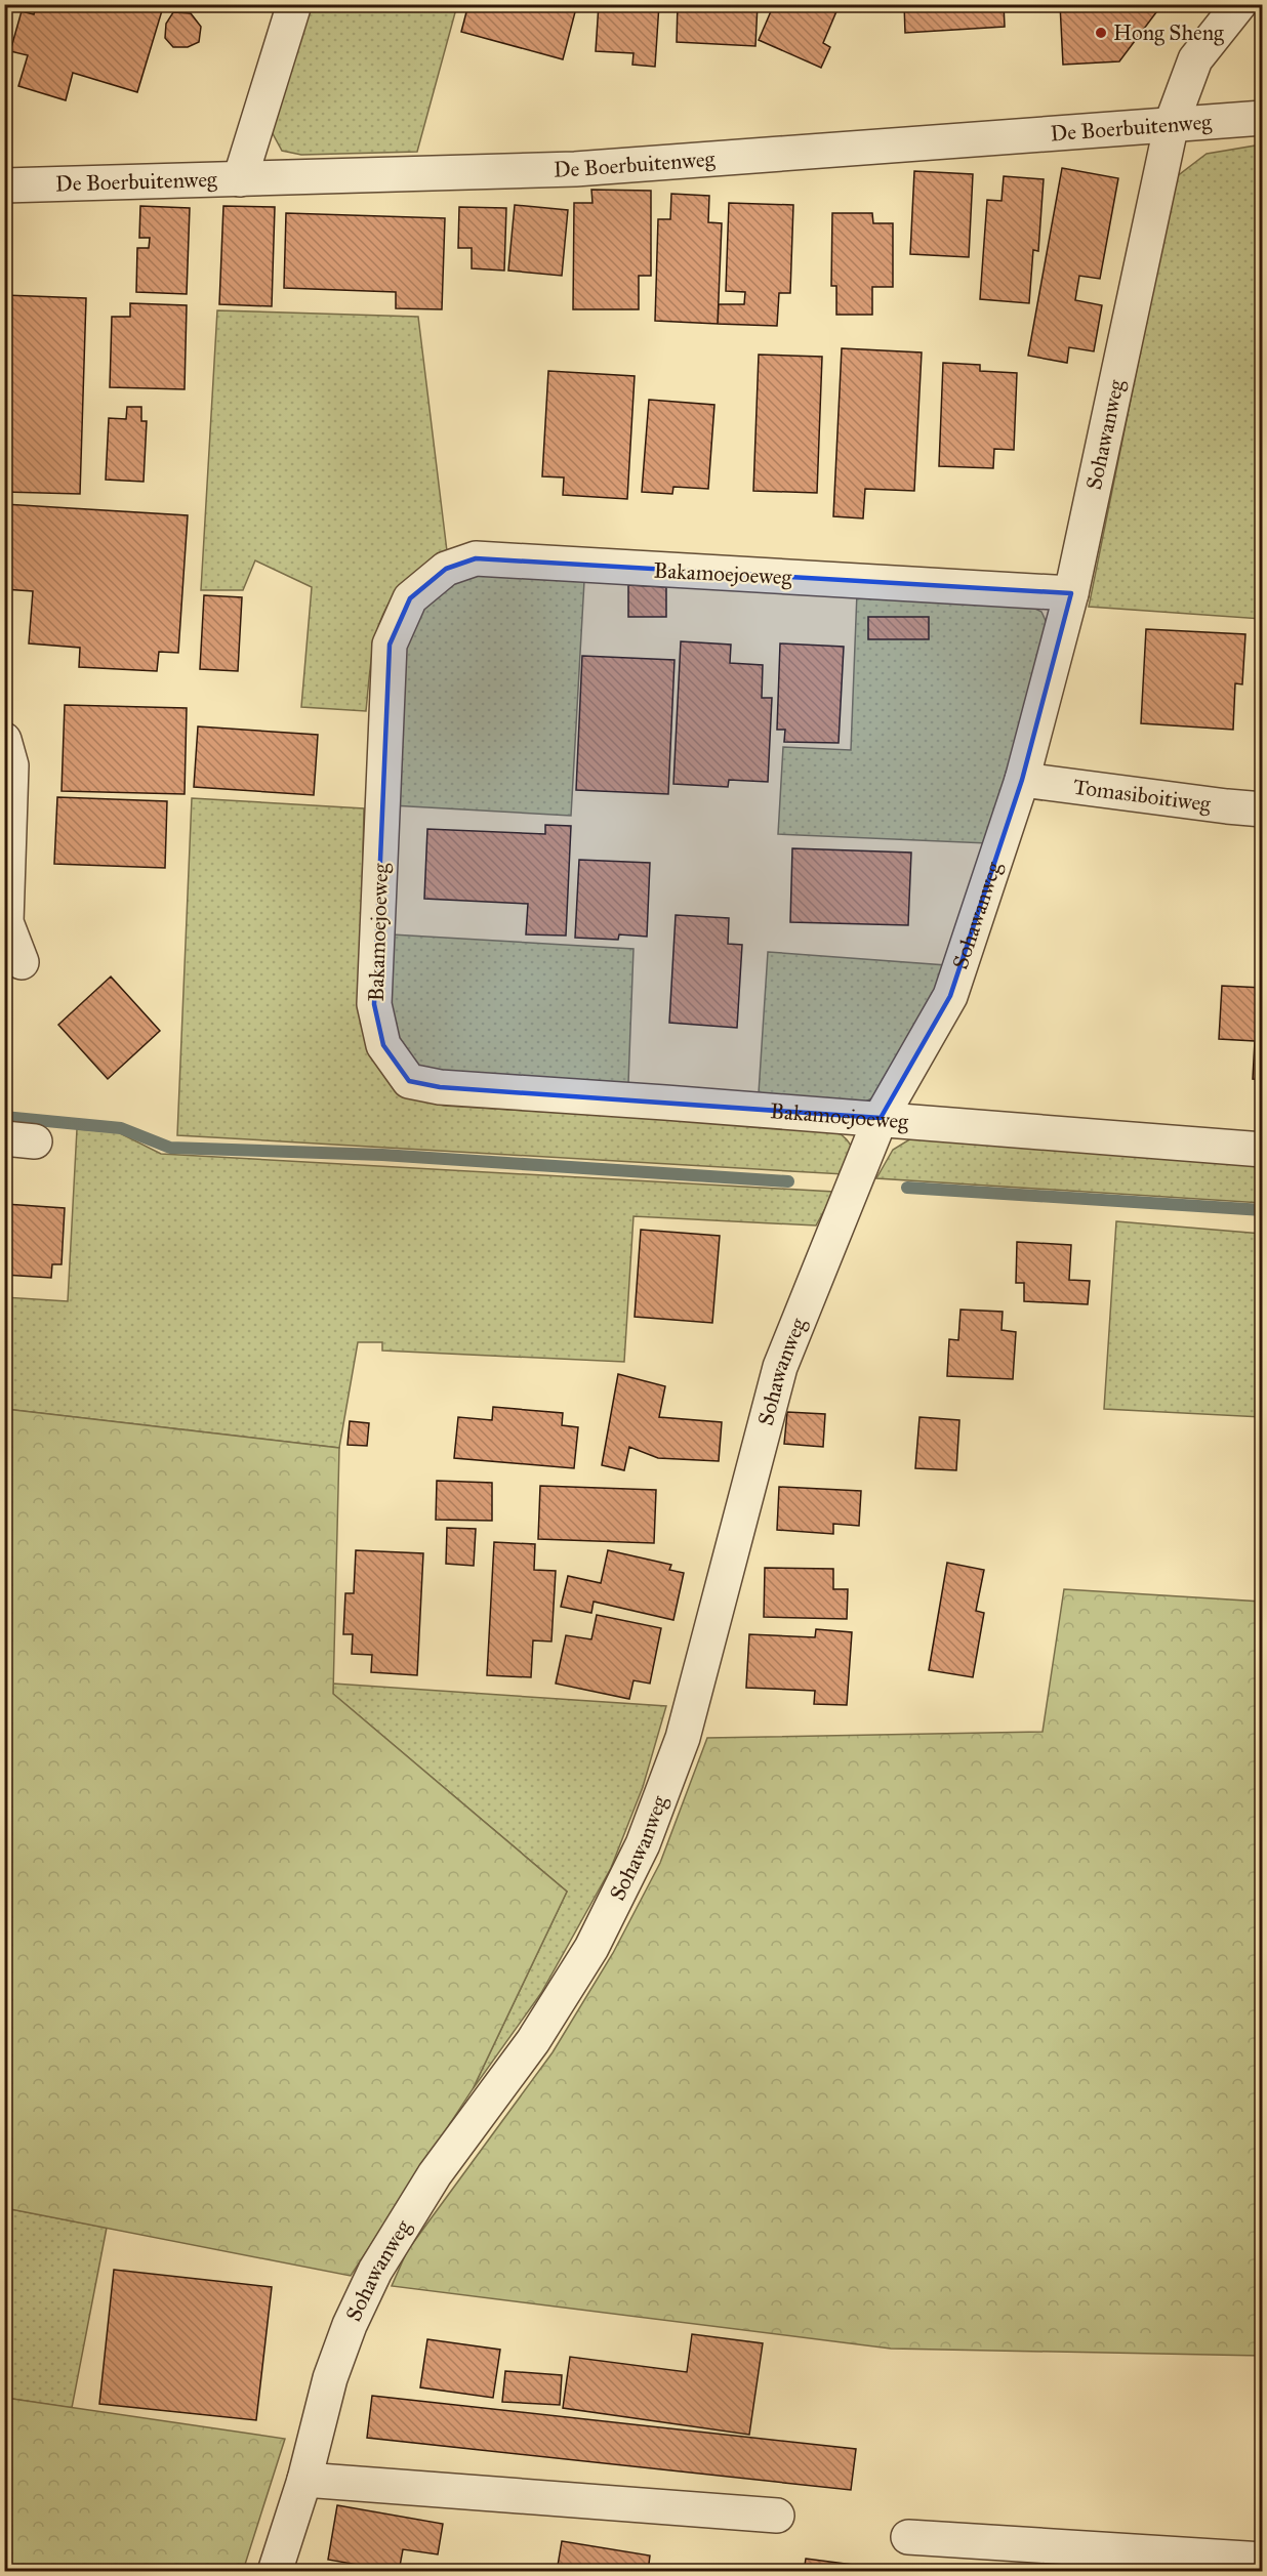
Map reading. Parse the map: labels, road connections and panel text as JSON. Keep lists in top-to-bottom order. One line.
{"streets":{"street":["De Boerbuitenweg","Sohawanweg","Bakamoejoeweg","Tomasiboitiweg"]},"crossings":[["De Boerbuitenweg","Sohawanweg"],["Sohawanweg","Bakamoejoeweg"],["Sohawanweg","Tomasiboitiweg"]],"places":["Hong Sheng"]}
